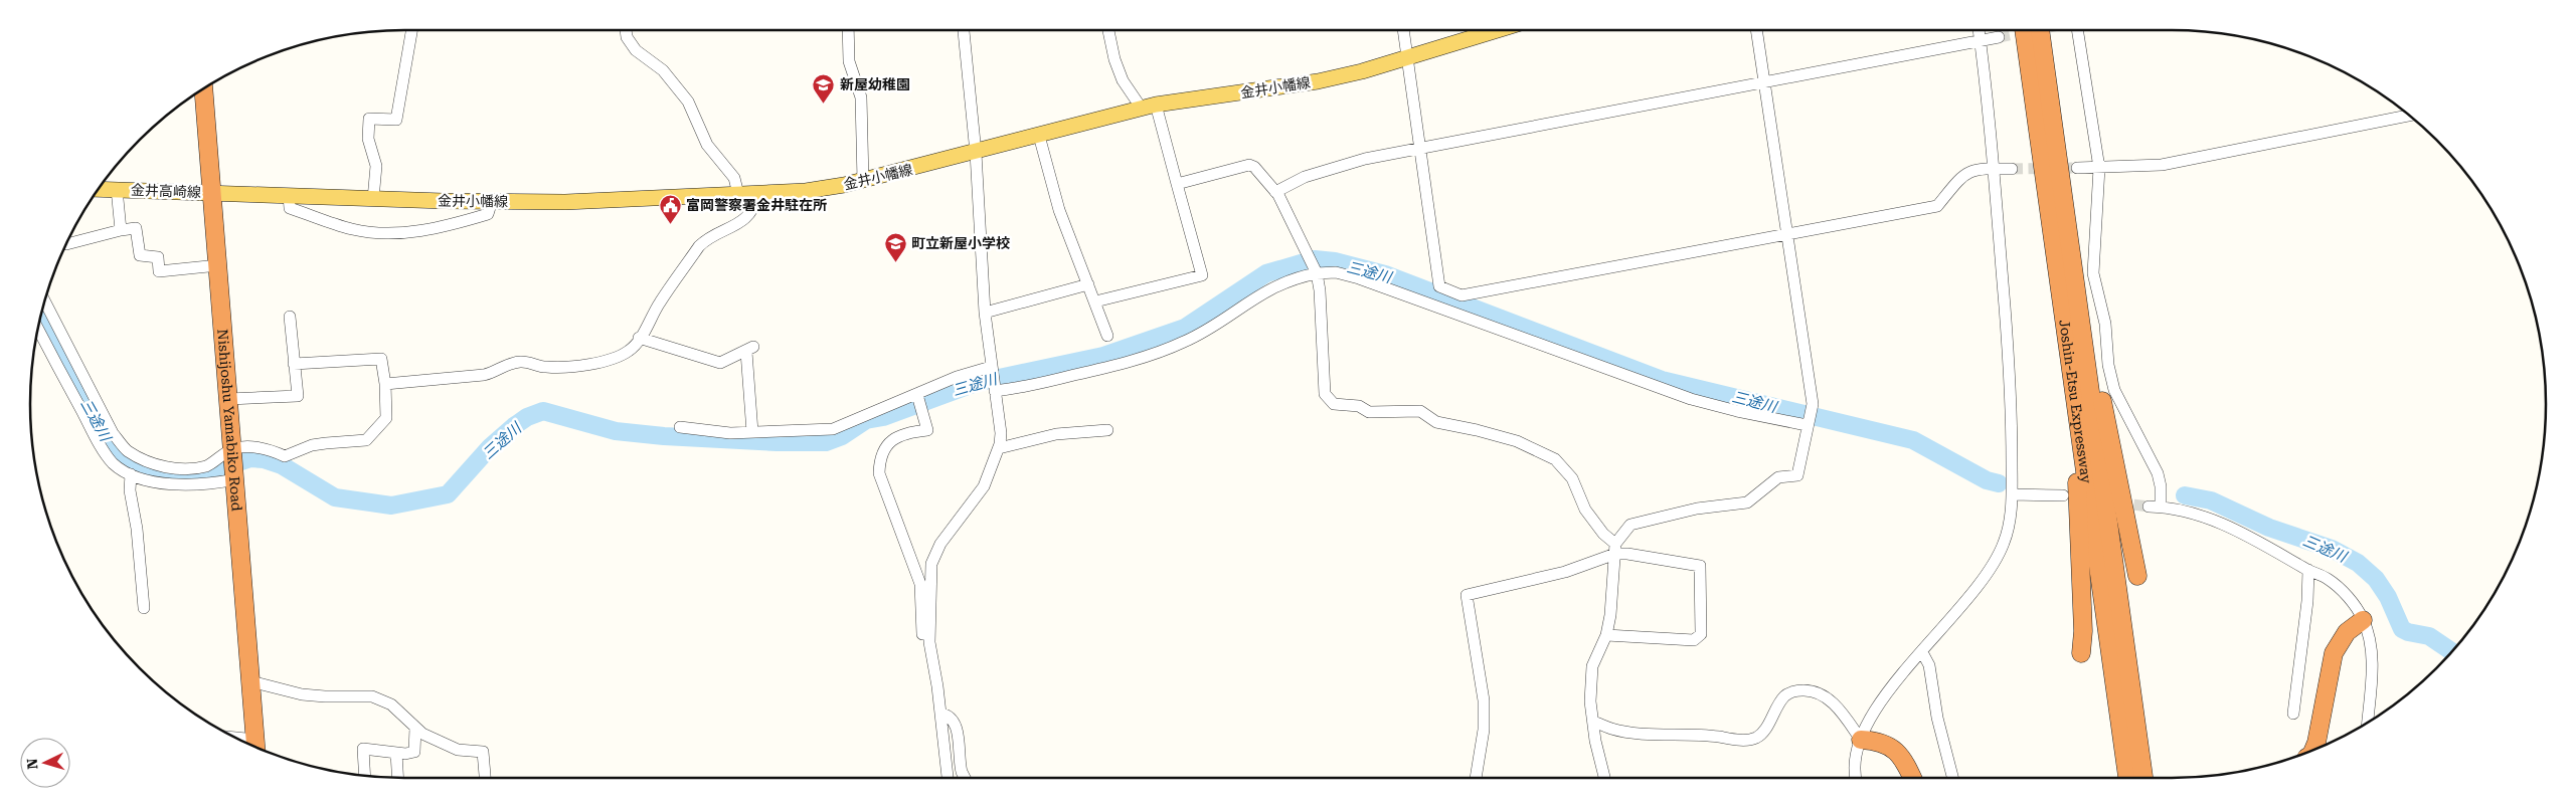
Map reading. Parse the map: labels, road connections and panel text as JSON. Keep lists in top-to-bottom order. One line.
{"streets":{"highway":["Joshin-Etsu Expressway","Nishijoshu Yamabiko Road"],"main road":["金井小幡線","金井高崎線"]},"crossings":[["金井小幡線","金井高崎線"],["金井小幡線","Nishijoshu Yamabiko Road"],["金井高崎線","Nishijoshu Yamabiko Road"]],"water":["三途川"],"places":{"school or university":["新屋幼稚園","町立新屋小学校"],"public building":["富岡警察署金井駐在所"]},"north":"left"}
